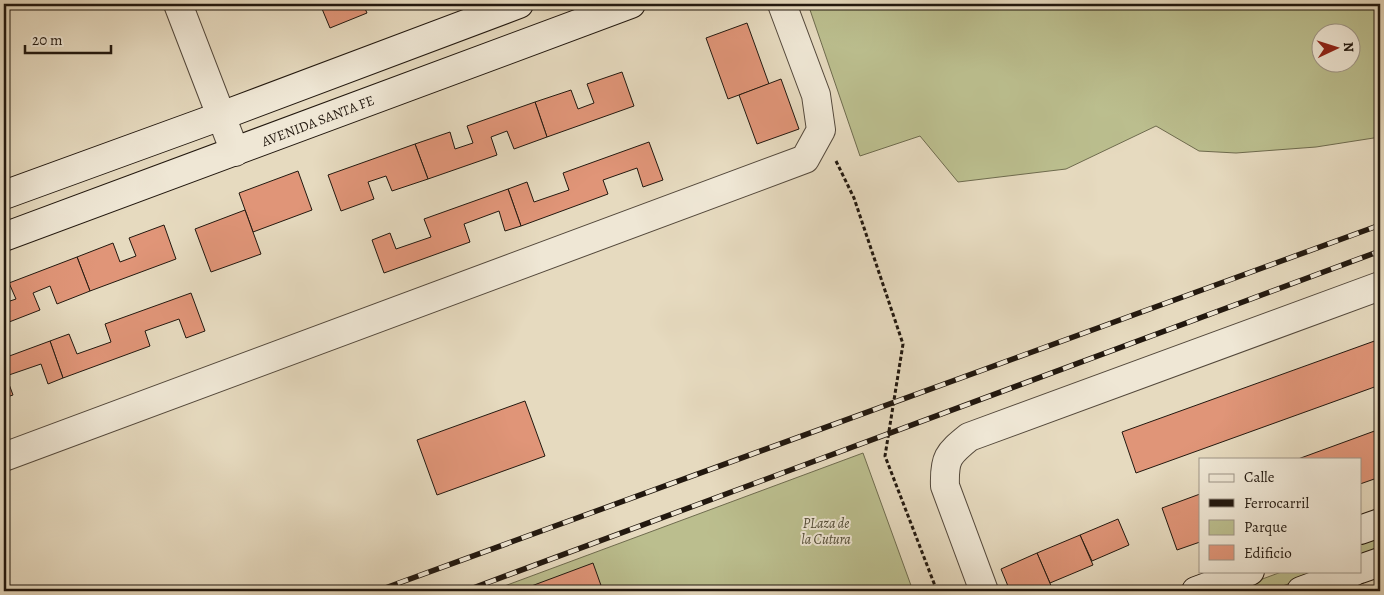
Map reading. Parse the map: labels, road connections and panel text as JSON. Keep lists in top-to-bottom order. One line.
{"streets":{"street":["AVENIDA SANTA FE"]},"parks":["PLaza de la Cutura"],"legend":["Calle","Ferrocarril","Parque","Edificio"],"scale_bar":"20 m","north":"right"}
